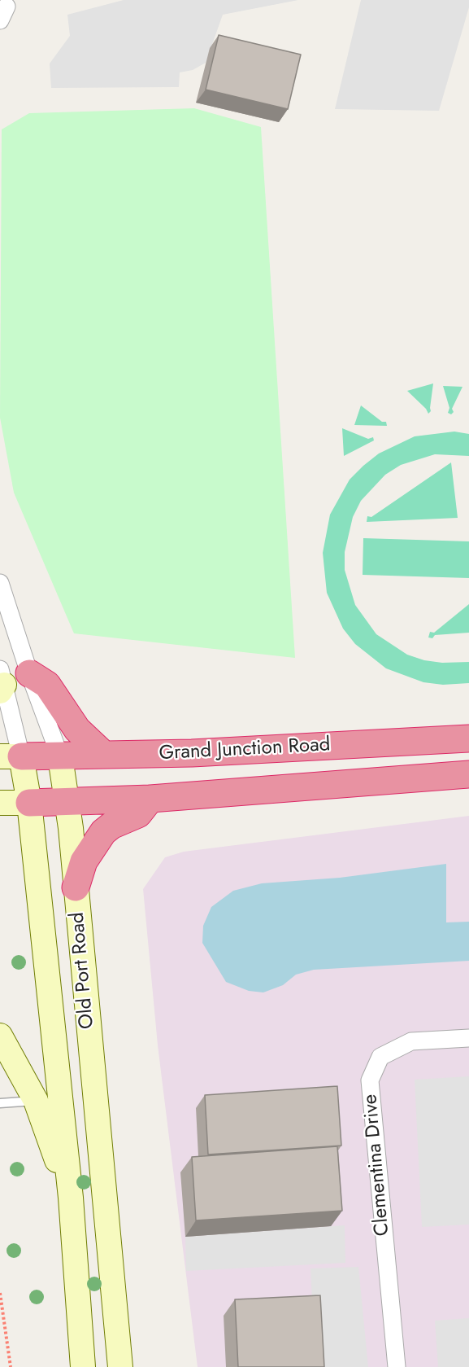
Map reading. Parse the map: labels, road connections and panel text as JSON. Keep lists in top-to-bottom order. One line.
{"streets":{"highway":["Grand Junction Road"],"main road":["Old Port Road"],"street":["Clementina Drive"]},"crossings":[["Grand Junction Road","Old Port Road"]]}
